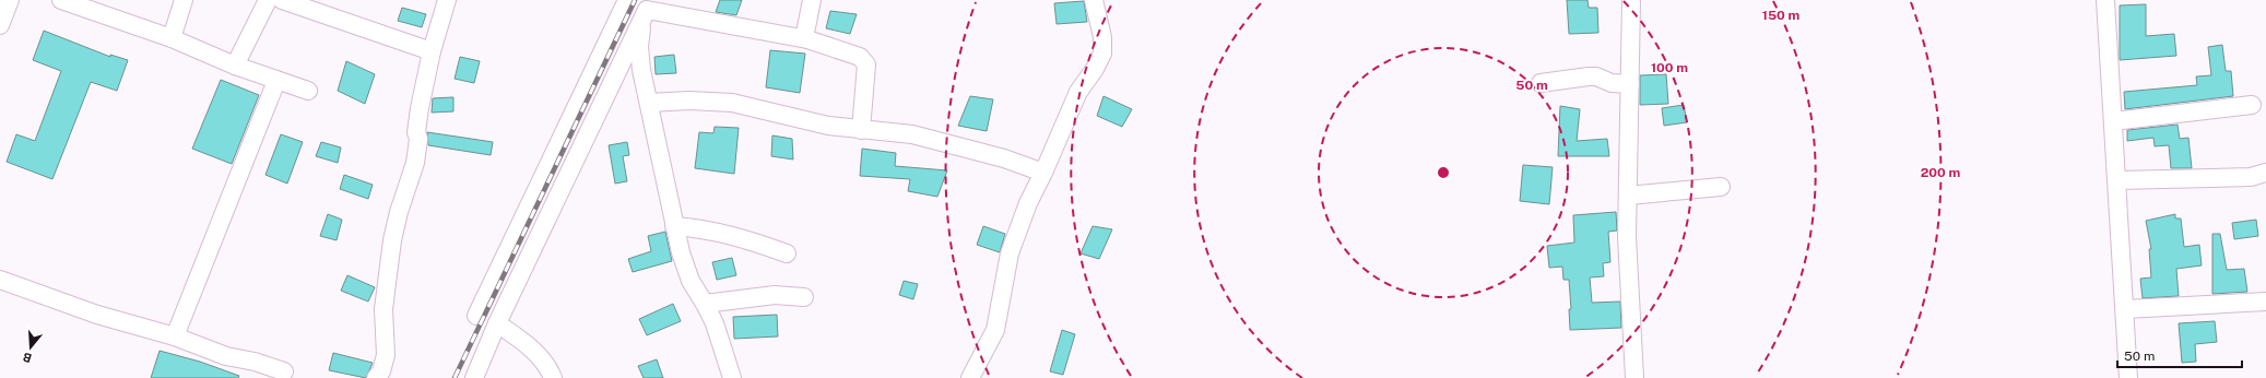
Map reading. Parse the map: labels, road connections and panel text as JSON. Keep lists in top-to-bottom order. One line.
{"scale_bar":"50 m","north":"bottom","rings":["150 m","100 m","50 m","200 m"]}
